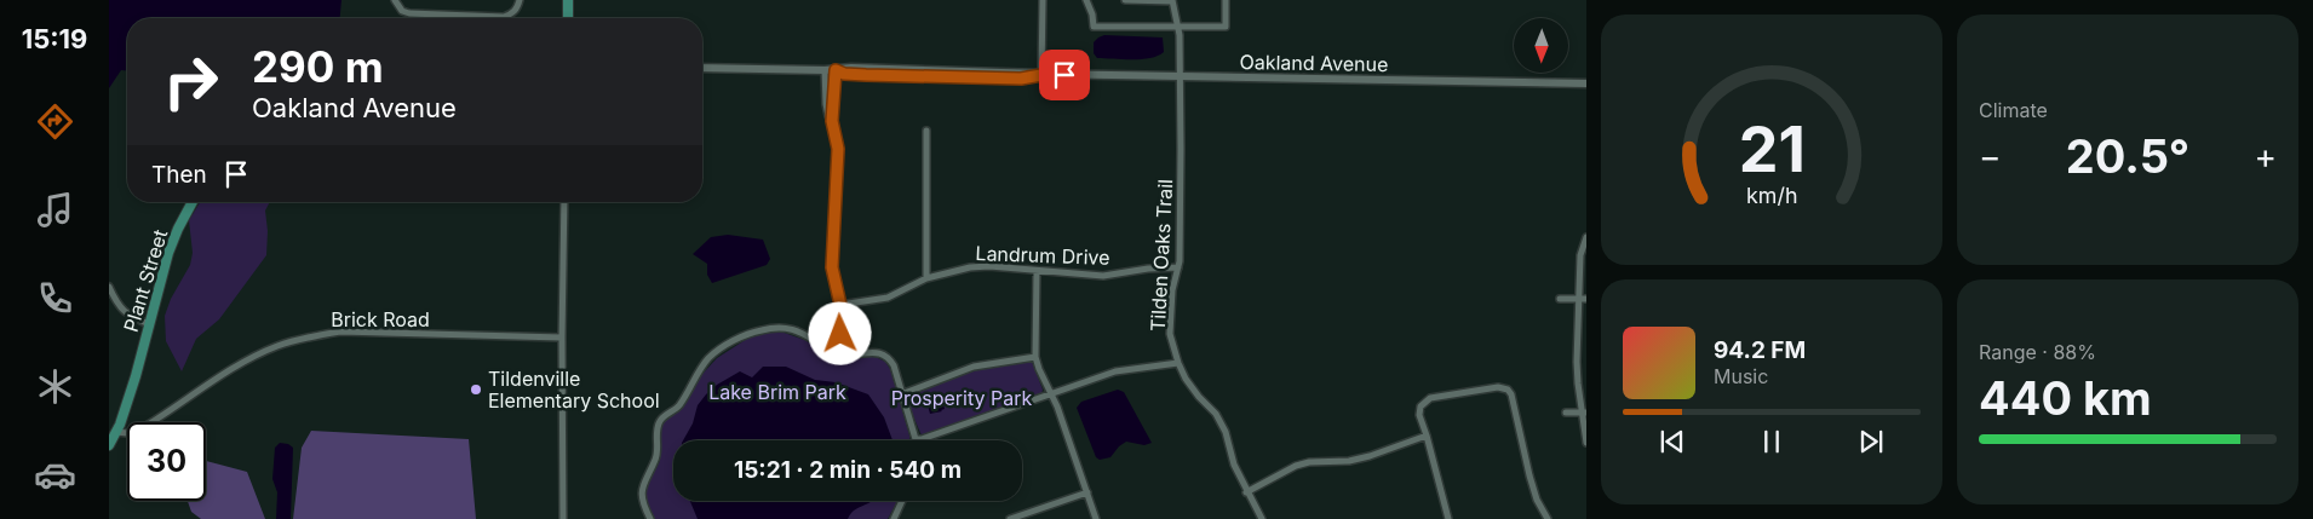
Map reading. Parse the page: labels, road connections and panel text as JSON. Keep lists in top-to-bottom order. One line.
{"streets":{"main road":["Plant Street"],"street":["Oakland Avenue","Landrum Drive","Tilden Oaks Trail","Brick Road"]},"crossings":[["Oakland Avenue","Tilden Oaks Trail"],["Landrum Drive","Tilden Oaks Trail"],["Plant Street","Brick Road"]],"parks":["Lake Brim Park","Prosperity Park"],"places":["Tildenville Elementary School"],"north":"bottom","page":{"tabs":"15:19","tile":["Climate",["Range · 88%","440 km"]],"turn":["290 m","Oakland Avenue"],"heat":["−","20.5°","+"],"then":"Then","song":["94.2 FM","Music"],"limit":"30","trip":"15:21 · 2 min · 540 m","gauge":["21","km/h"]}}
